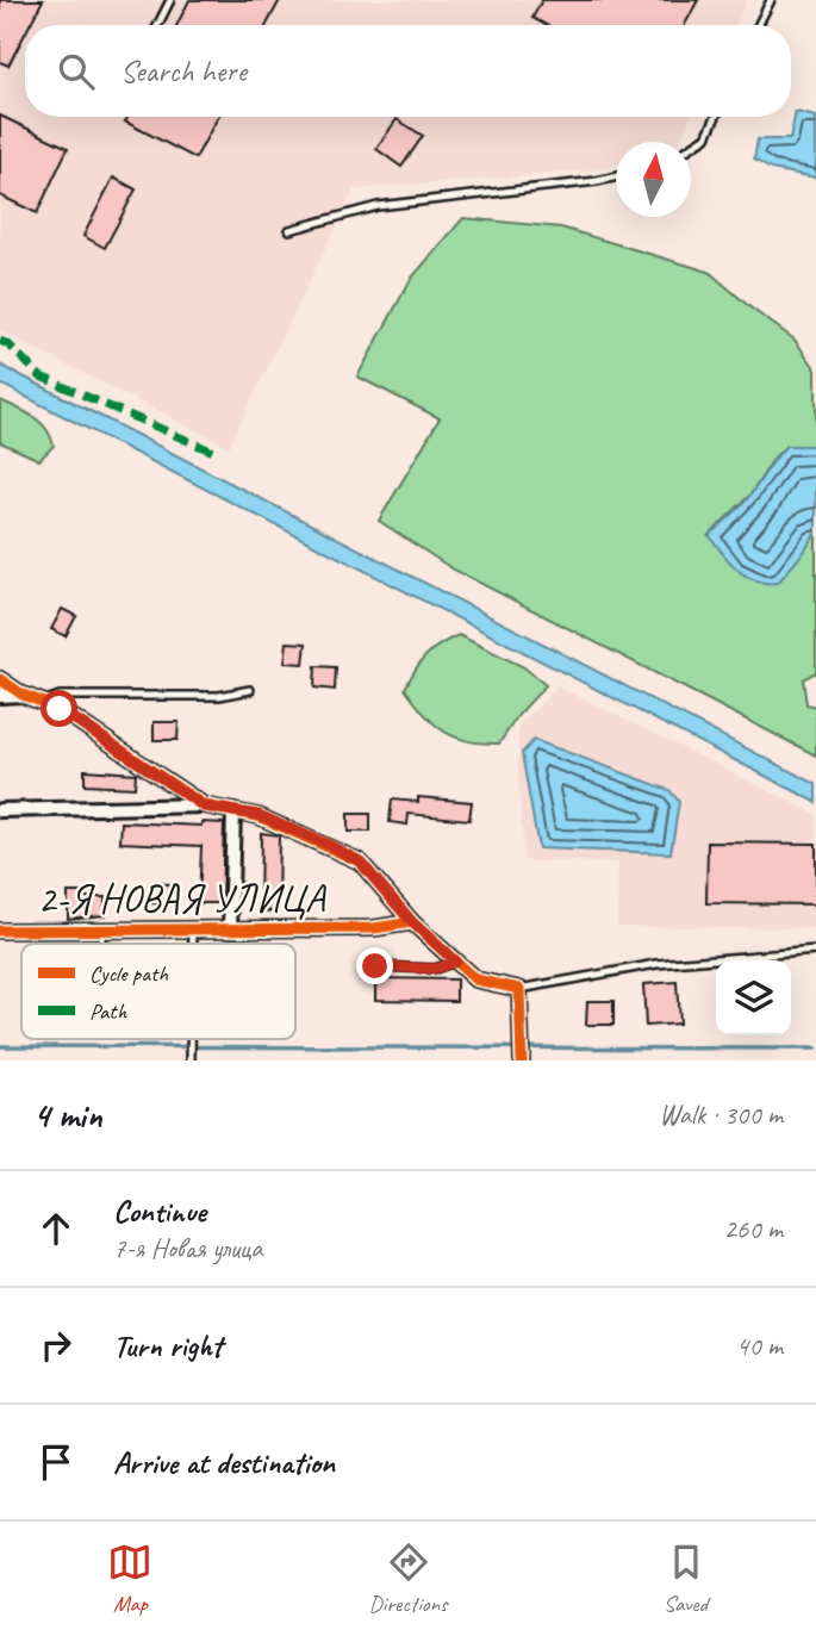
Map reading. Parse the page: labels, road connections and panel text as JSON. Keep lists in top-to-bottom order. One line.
{"streets":{"street":["2-Я НОВАЯ УЛИЦА"]},"legend":["Cycle path","Path"],"north":"top","page":{"search":"Search here","heading":["4 min","Walk · 300 m"],"list":[["Continue","7-я Новая улица","260 m"],["Turn right","40 m"],"Arrive at destination"],"nav":["Map","Directions","Saved"]}}
